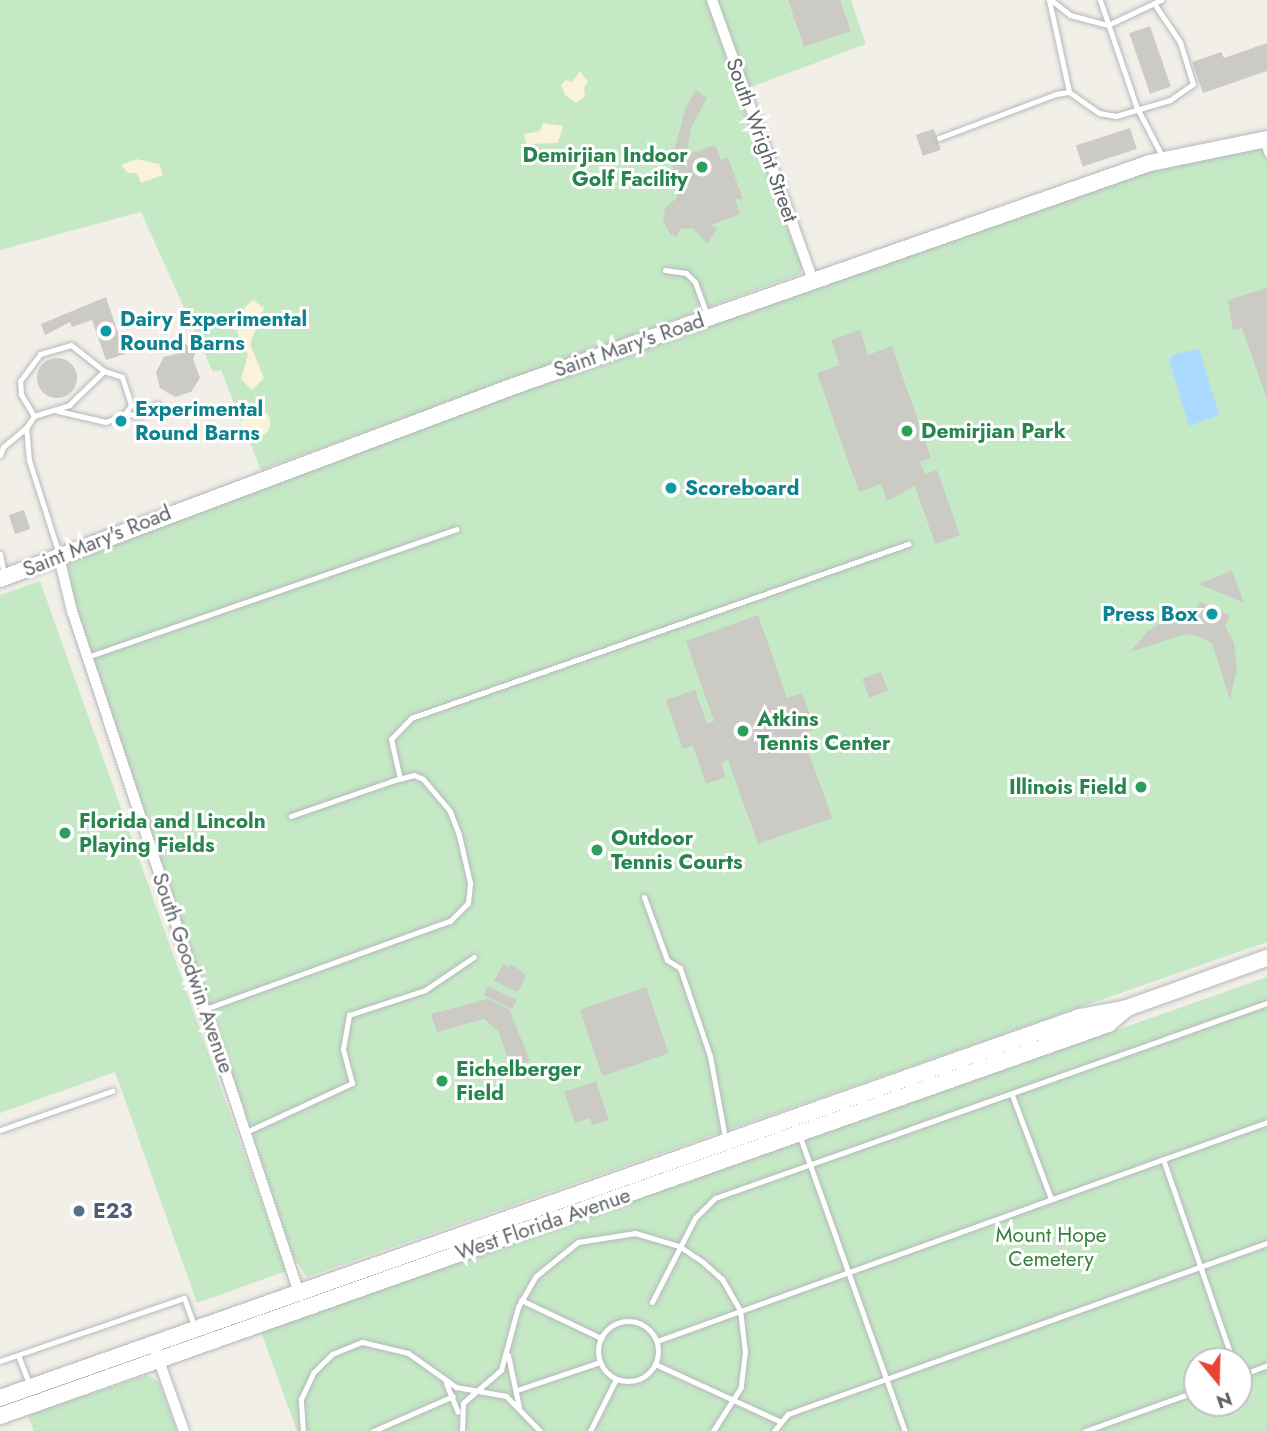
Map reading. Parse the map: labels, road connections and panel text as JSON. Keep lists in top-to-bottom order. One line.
{"streets":{"main road":["Saint Mary's Road","West Florida Avenue"],"street":["South Wright Street","South Goodwin Avenue"]},"crossings":[["South Wright Street","Saint Mary's Road"],["Saint Mary's Road","South Goodwin Avenue"],["South Goodwin Avenue","West Florida Avenue"]],"parks":["Mount Hope Cemetery"],"places":["Demirjian Indoor Golf Facility","Dairy Experimental Round Barns","Experimental Round Barns","Demirjian Park","Scoreboard","Press Box","Atkins Tennis Center","Illinois Field","Florida and Lincoln Playing Fields","Outdoor Tennis Courts","Eichelberger Field","E23"],"north":"bottom"}
